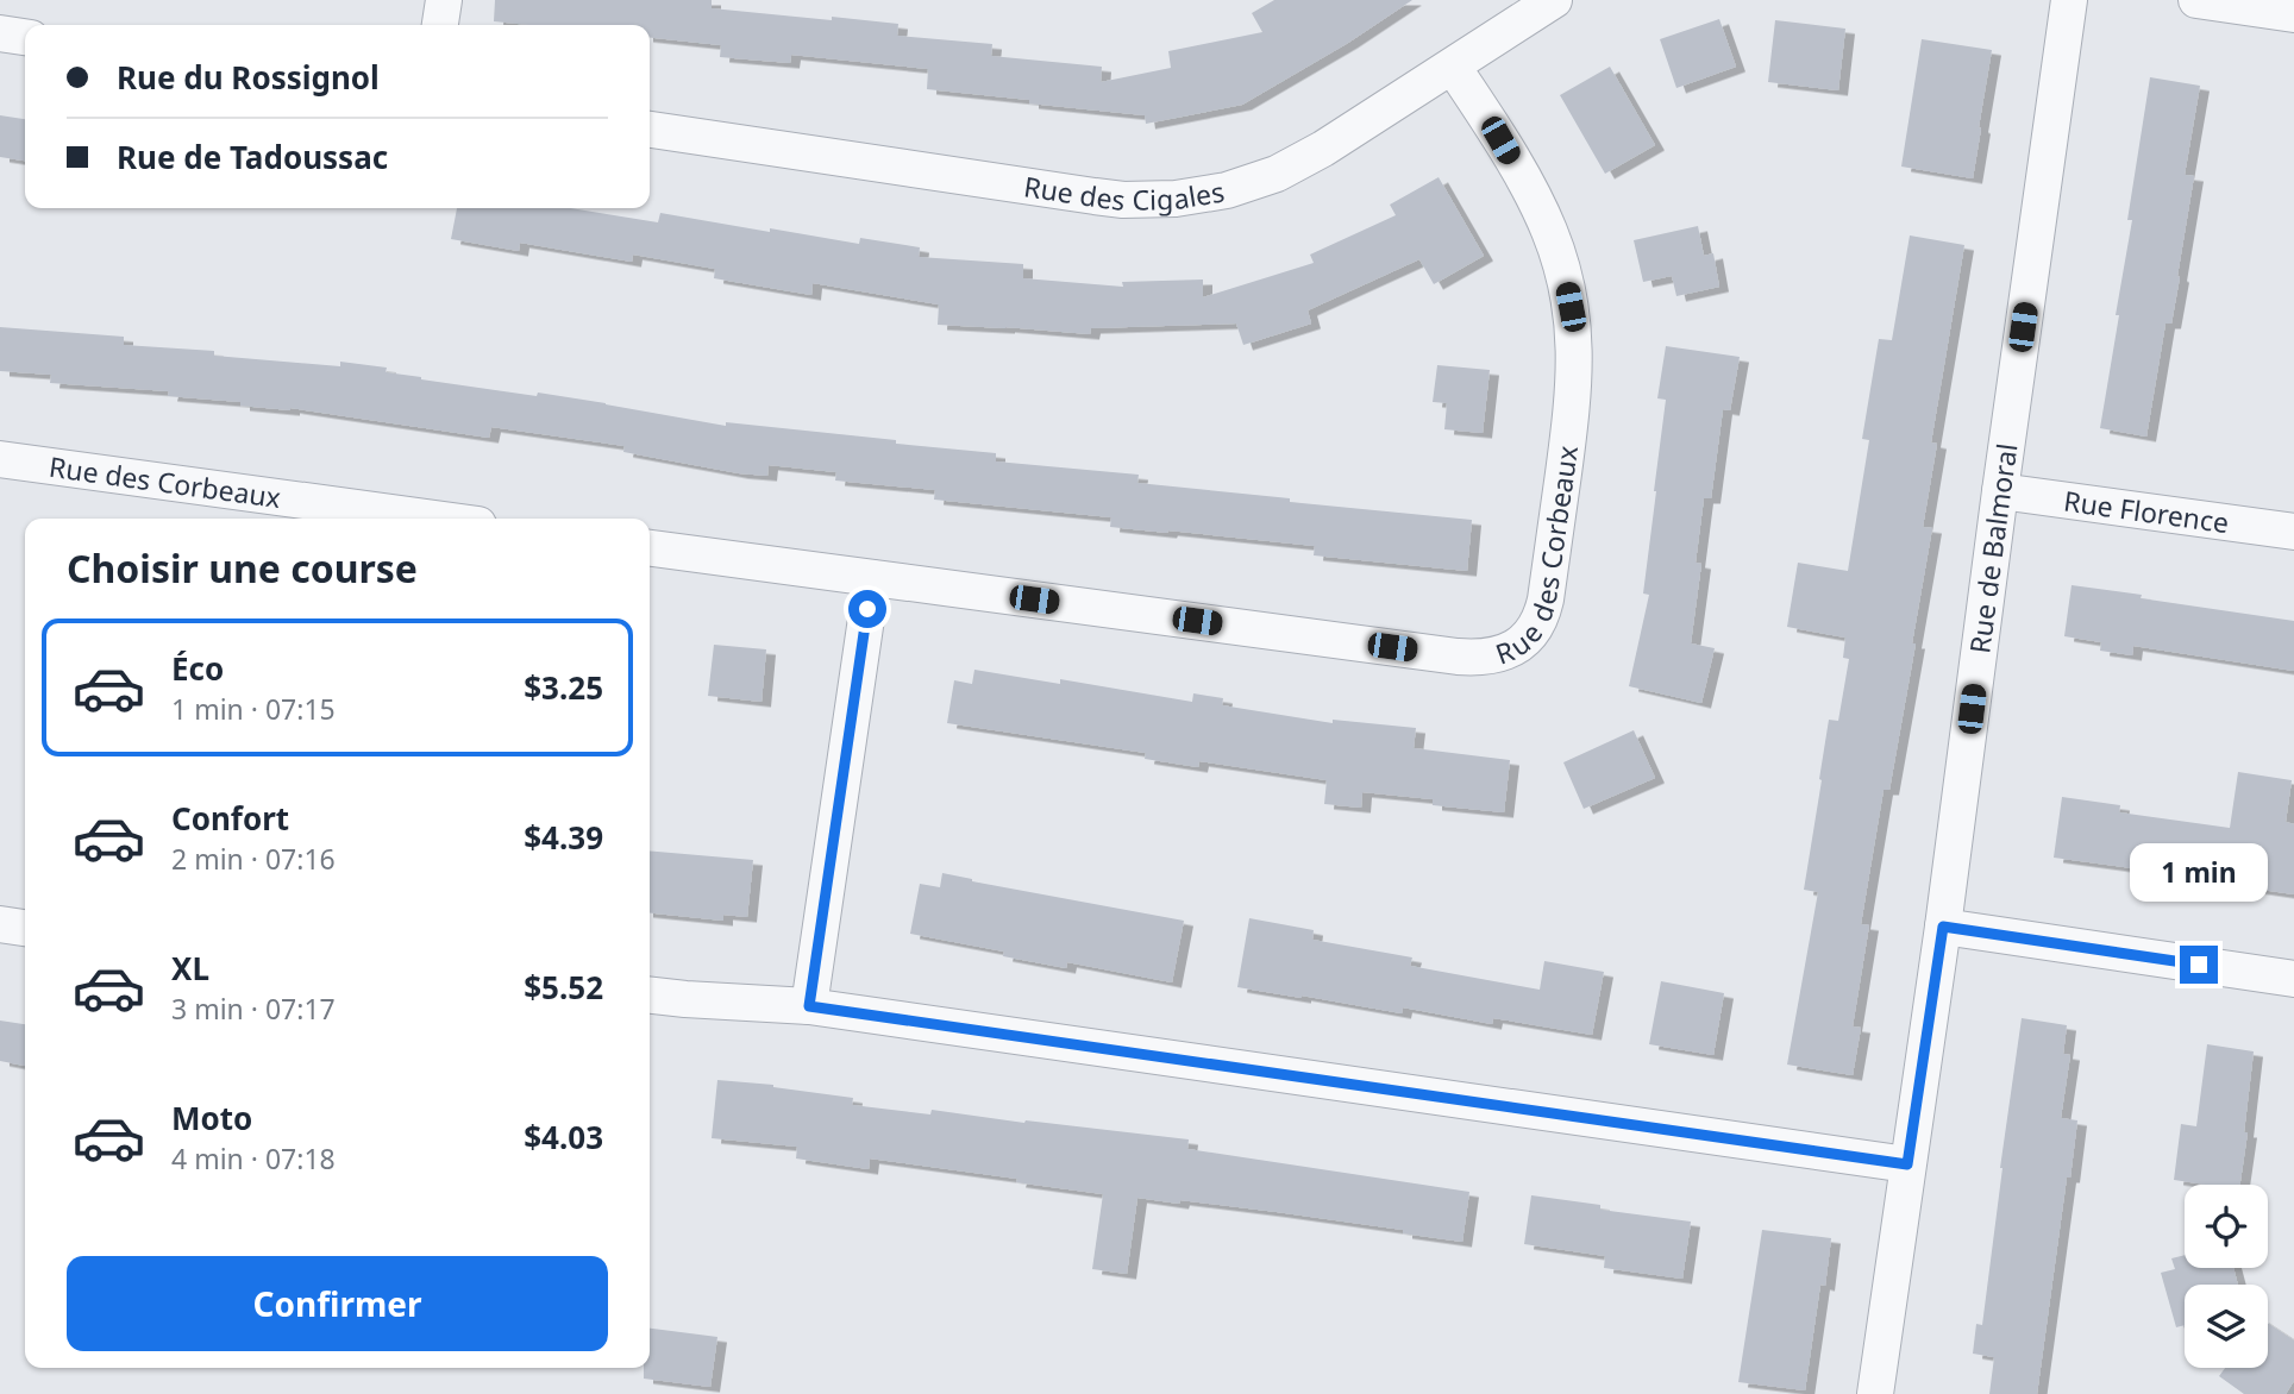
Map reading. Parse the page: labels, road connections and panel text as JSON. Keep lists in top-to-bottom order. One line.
{"streets":{"street":["Rue des Cigales","Rue des Corbeaux","Rue Florence","Rue de Balmoral"]},"crossings":[["Rue des Cigales","Rue des Corbeaux"],["Rue Florence","Rue de Balmoral"]],"page":{"banner":["Rue du Rossignol","Rue de Tadoussac"],"heading":"Choisir une course","list":[{"name":"Éco","note":"1 min · 07:15","value":"$3.25"},{"name":"Confort","note":"2 min · 07:16","value":"$4.39"},{"name":"XL","note":"3 min · 07:17","value":"$5.52"},{"name":"Moto","note":"4 min · 07:18","value":"$4.03"}],"bubble":"1 min","buttons":"Confirmer"}}
